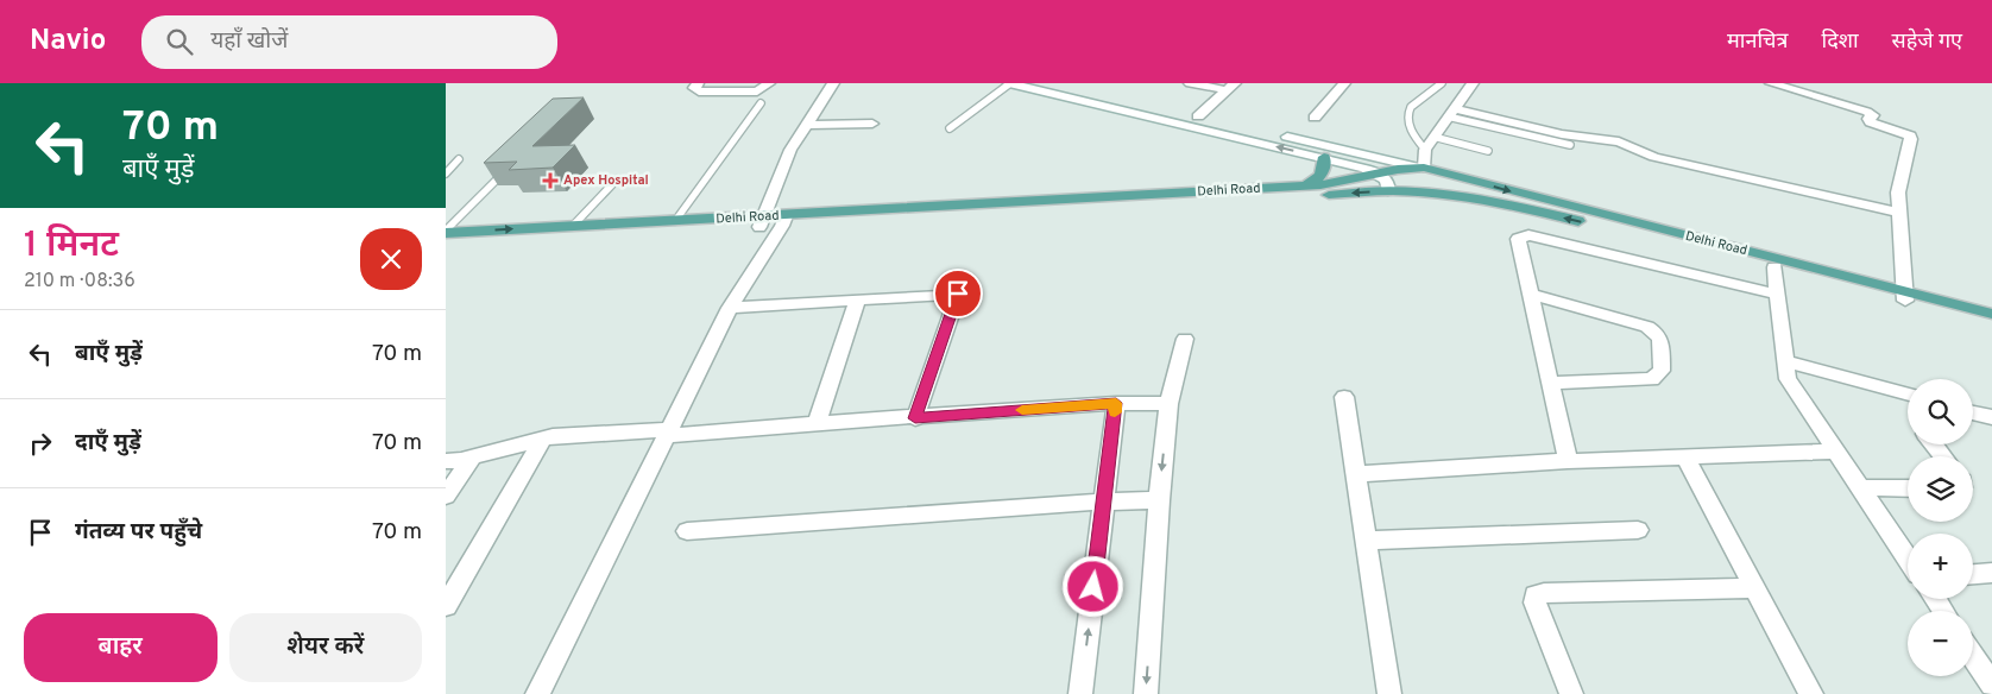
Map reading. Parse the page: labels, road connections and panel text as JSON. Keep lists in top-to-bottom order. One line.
{"streets":{"main road":["Delhi Road"]},"places":{"health":["Apex Hospital"]},"page":{"header":"Navio","search":"यहाँ खोजें","nav":["मानचित्र","दिशा","सहेजे गए"],"turn":["70 m","बाएँ मुड़ें"],"heading":["1 मिनट","210 m · 08:36"],"list":[{"name":"बाएँ मुड़ें","value":"70 m"},{"name":"दाएँ मुड़ें","value":"70 m"},{"name":"गंतव्य पर पहुँचे","value":"70 m"}],"map_buttons":["+","−"],"buttons":["बाहर","शेयर करें"]}}
